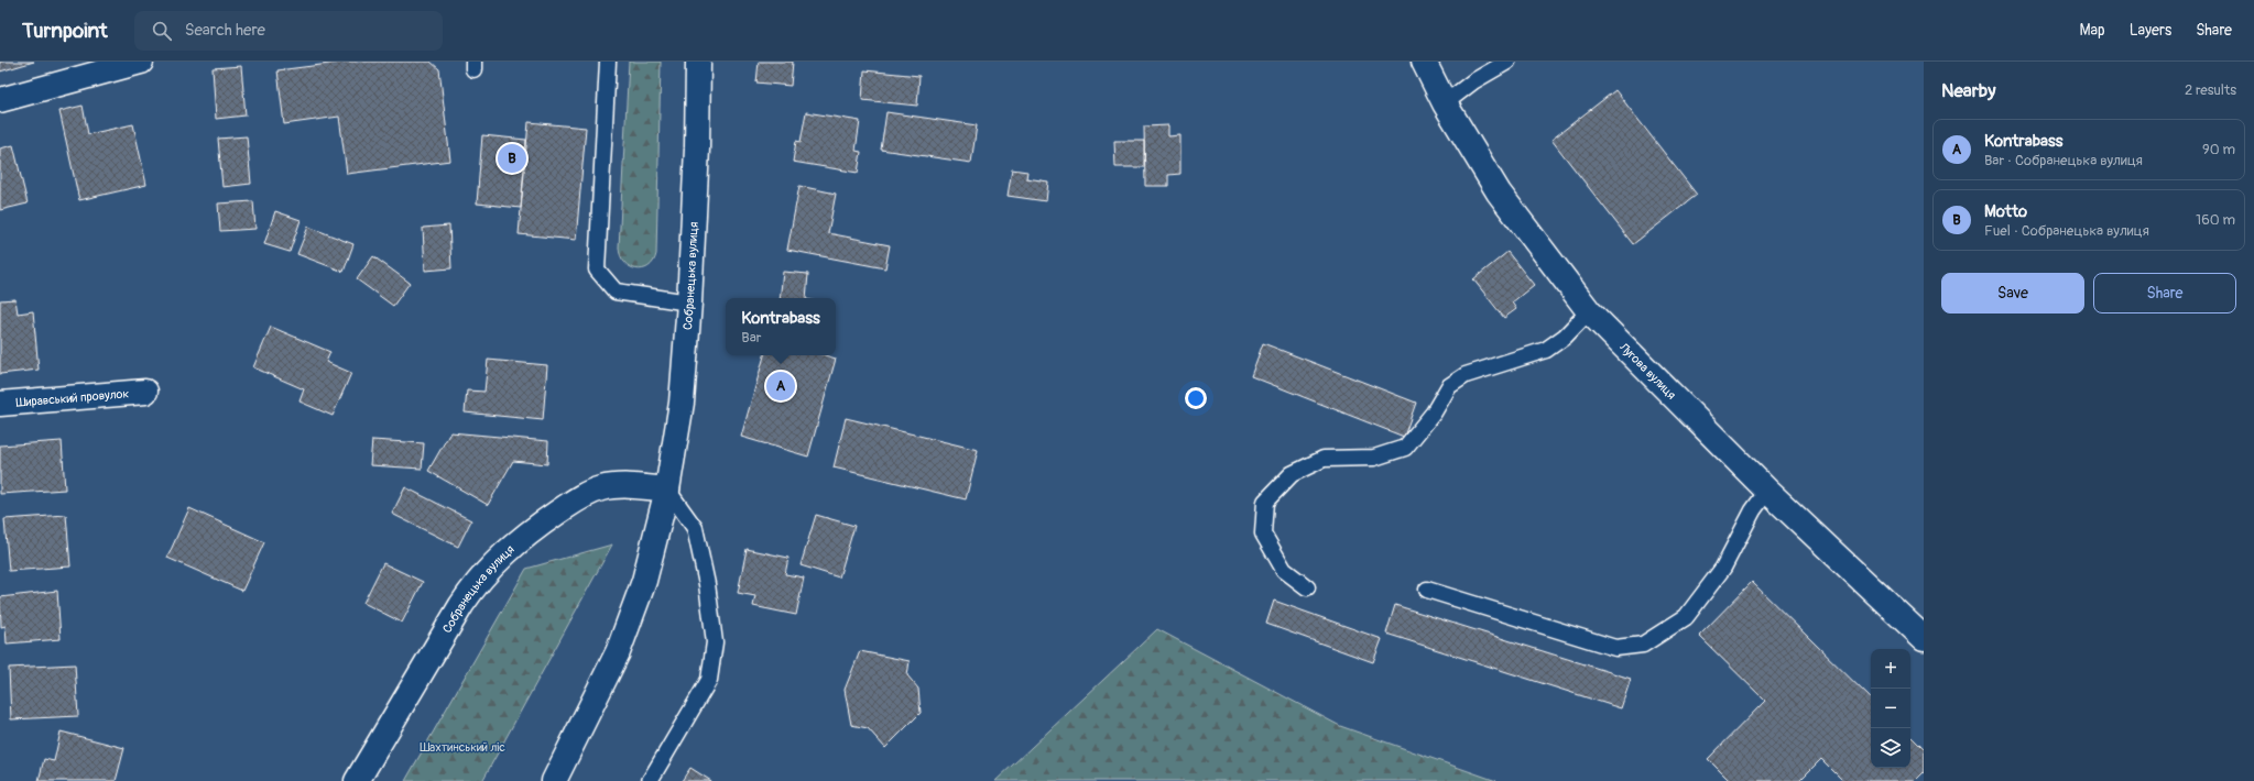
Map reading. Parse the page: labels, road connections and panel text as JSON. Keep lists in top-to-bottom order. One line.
{"streets":{"street":["Собранецька вулиця","Лугова вулиця","Ширавський провулок"]},"parks":["Шахтинський ліс"],"page":{"header":"Turnpoint","search":"Search here","nav":["Map","Layers","Share"],"heading":["Nearby","2 results"],"list":[{"mark":"A","name":"Kontrabass","note":"Bar · Собранецька вулиця","value":"90 m"},{"mark":"B","name":"Motto","note":"Fuel · Собранецька вулиця","value":"160 m"}],"pins":["B","A"],"buttons":["Save","Share"],"popup":["Kontrabass","Bar"],"map_buttons":["+","−"]}}
